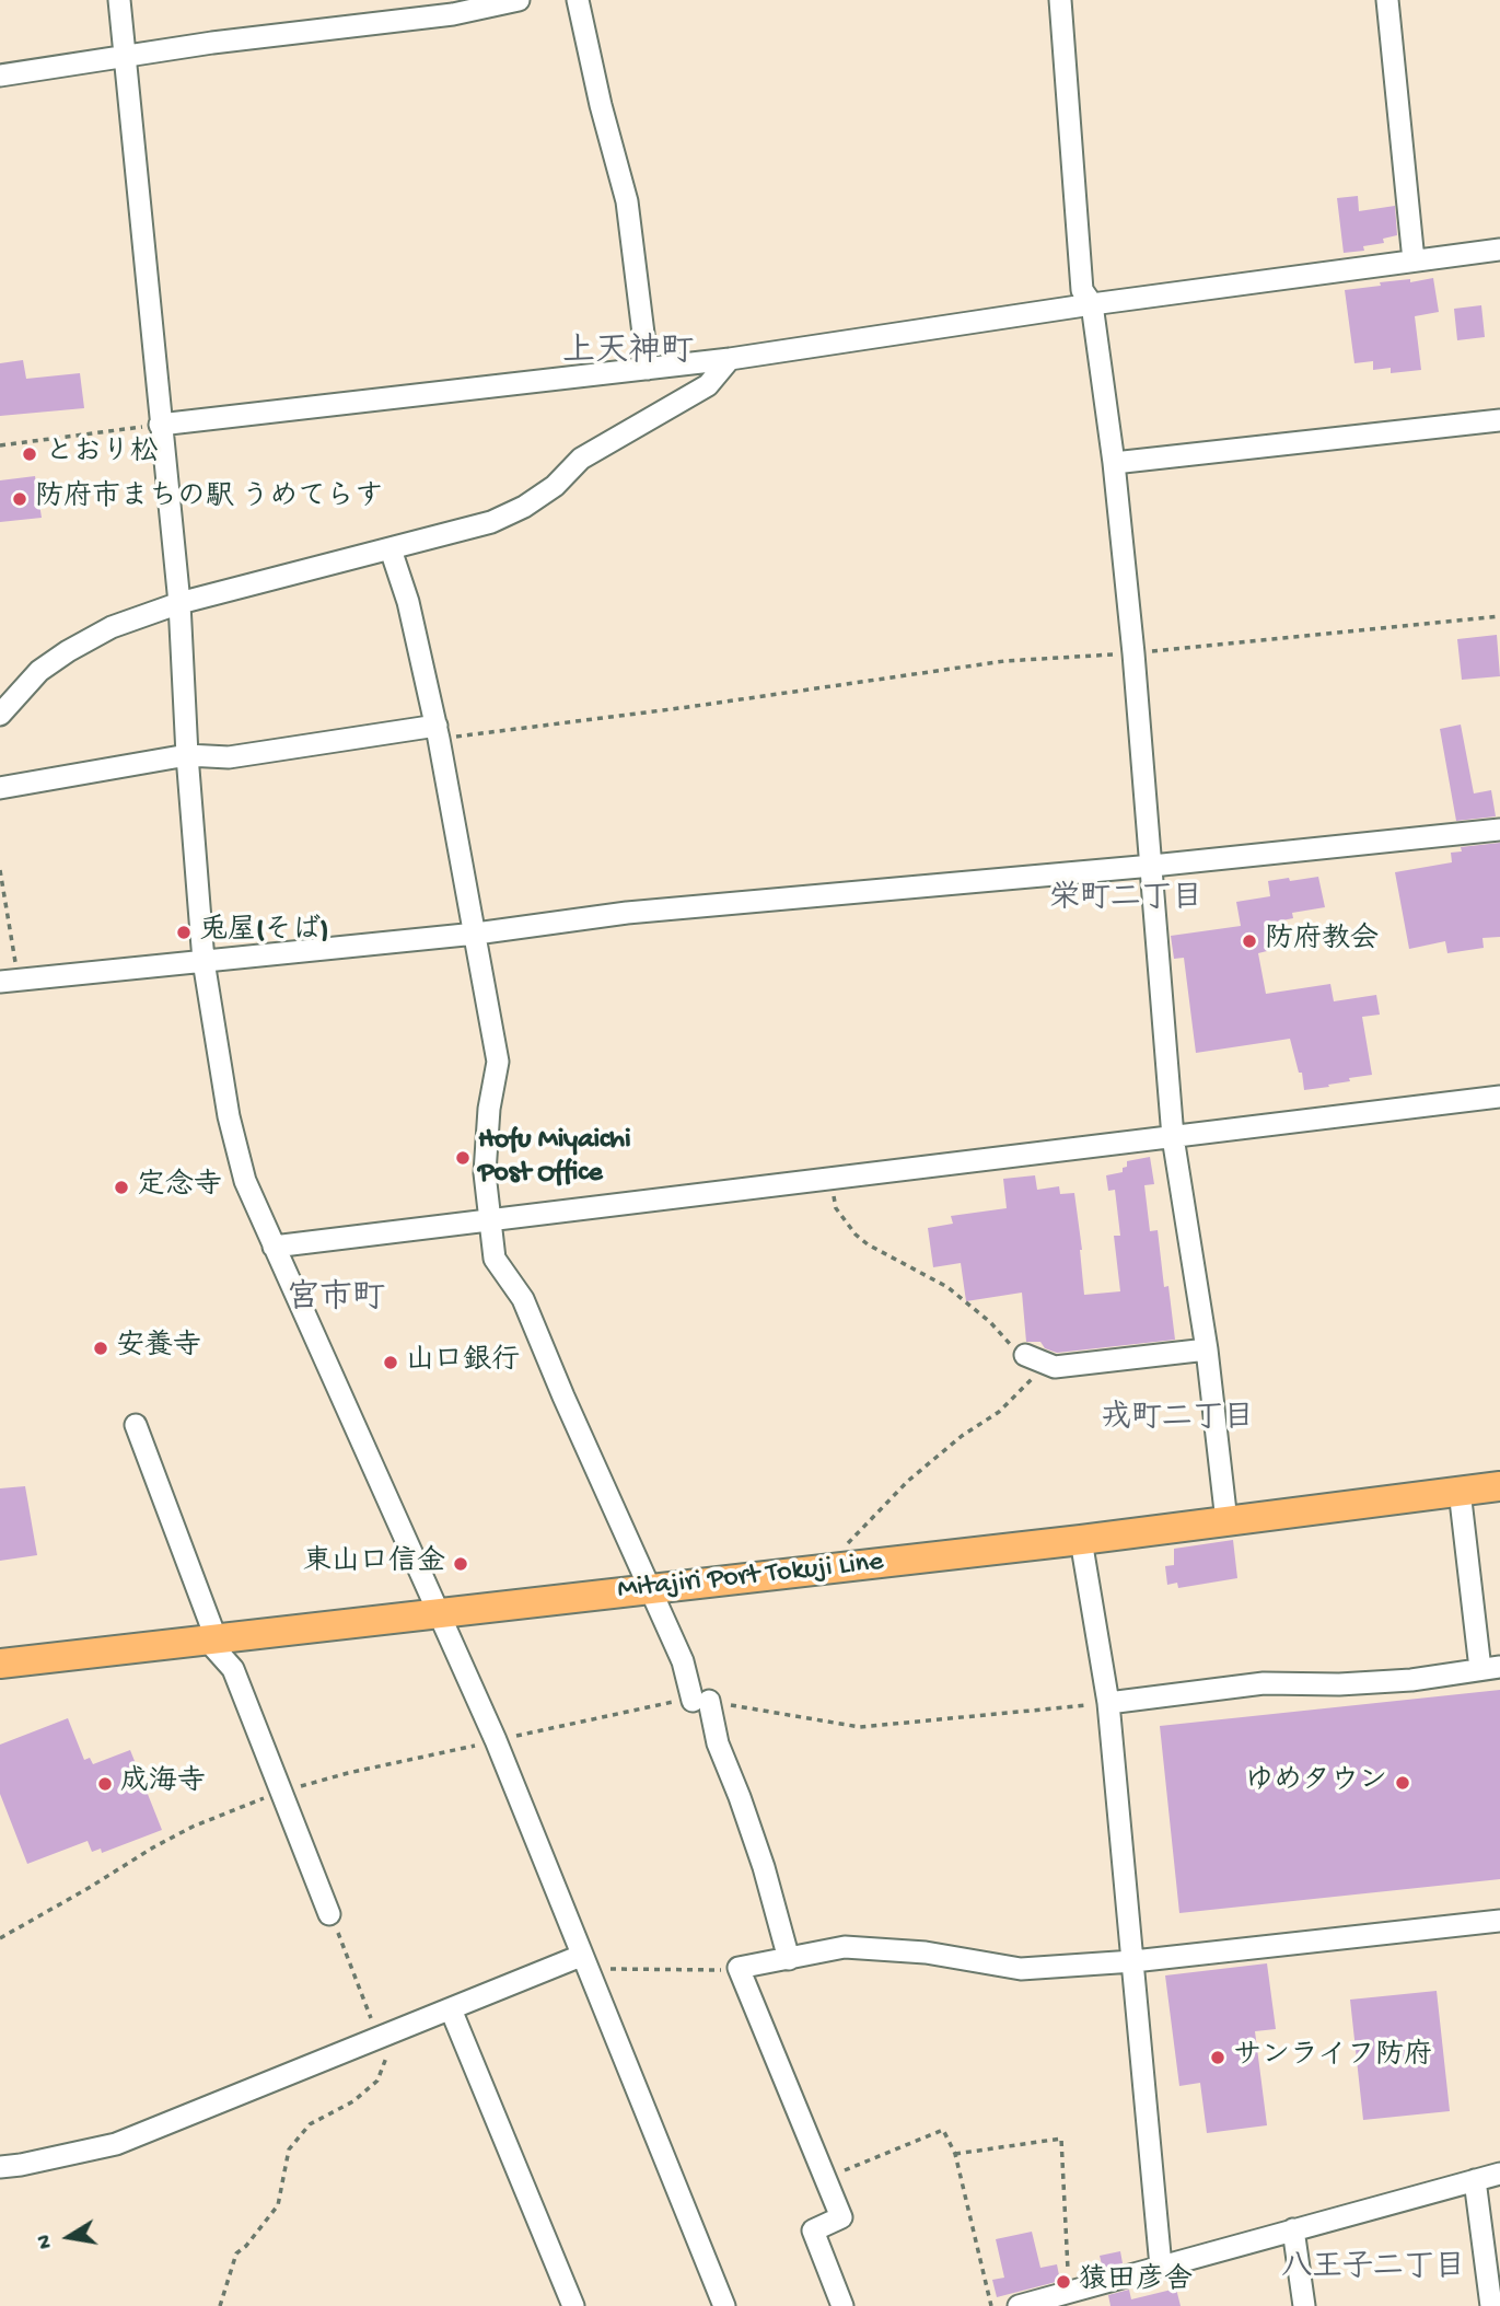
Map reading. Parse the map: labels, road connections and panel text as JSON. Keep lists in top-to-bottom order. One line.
{"streets":{"main road":["Mitajiri Port Tokuji Line"]},"districts":["上天神町","栄町二丁目","宮市町","戎町二丁目","八王子二丁目"],"places":["とおり松","防府市まちの駅 うめてらす","兎屋(そば)","防府教会","Hofu Miyaichi Post Office","定念寺","安養寺","山口銀行","東山口信金","ゆめタウン","成海寺","サンライフ防府","猿田彦舎"],"north":"left"}
